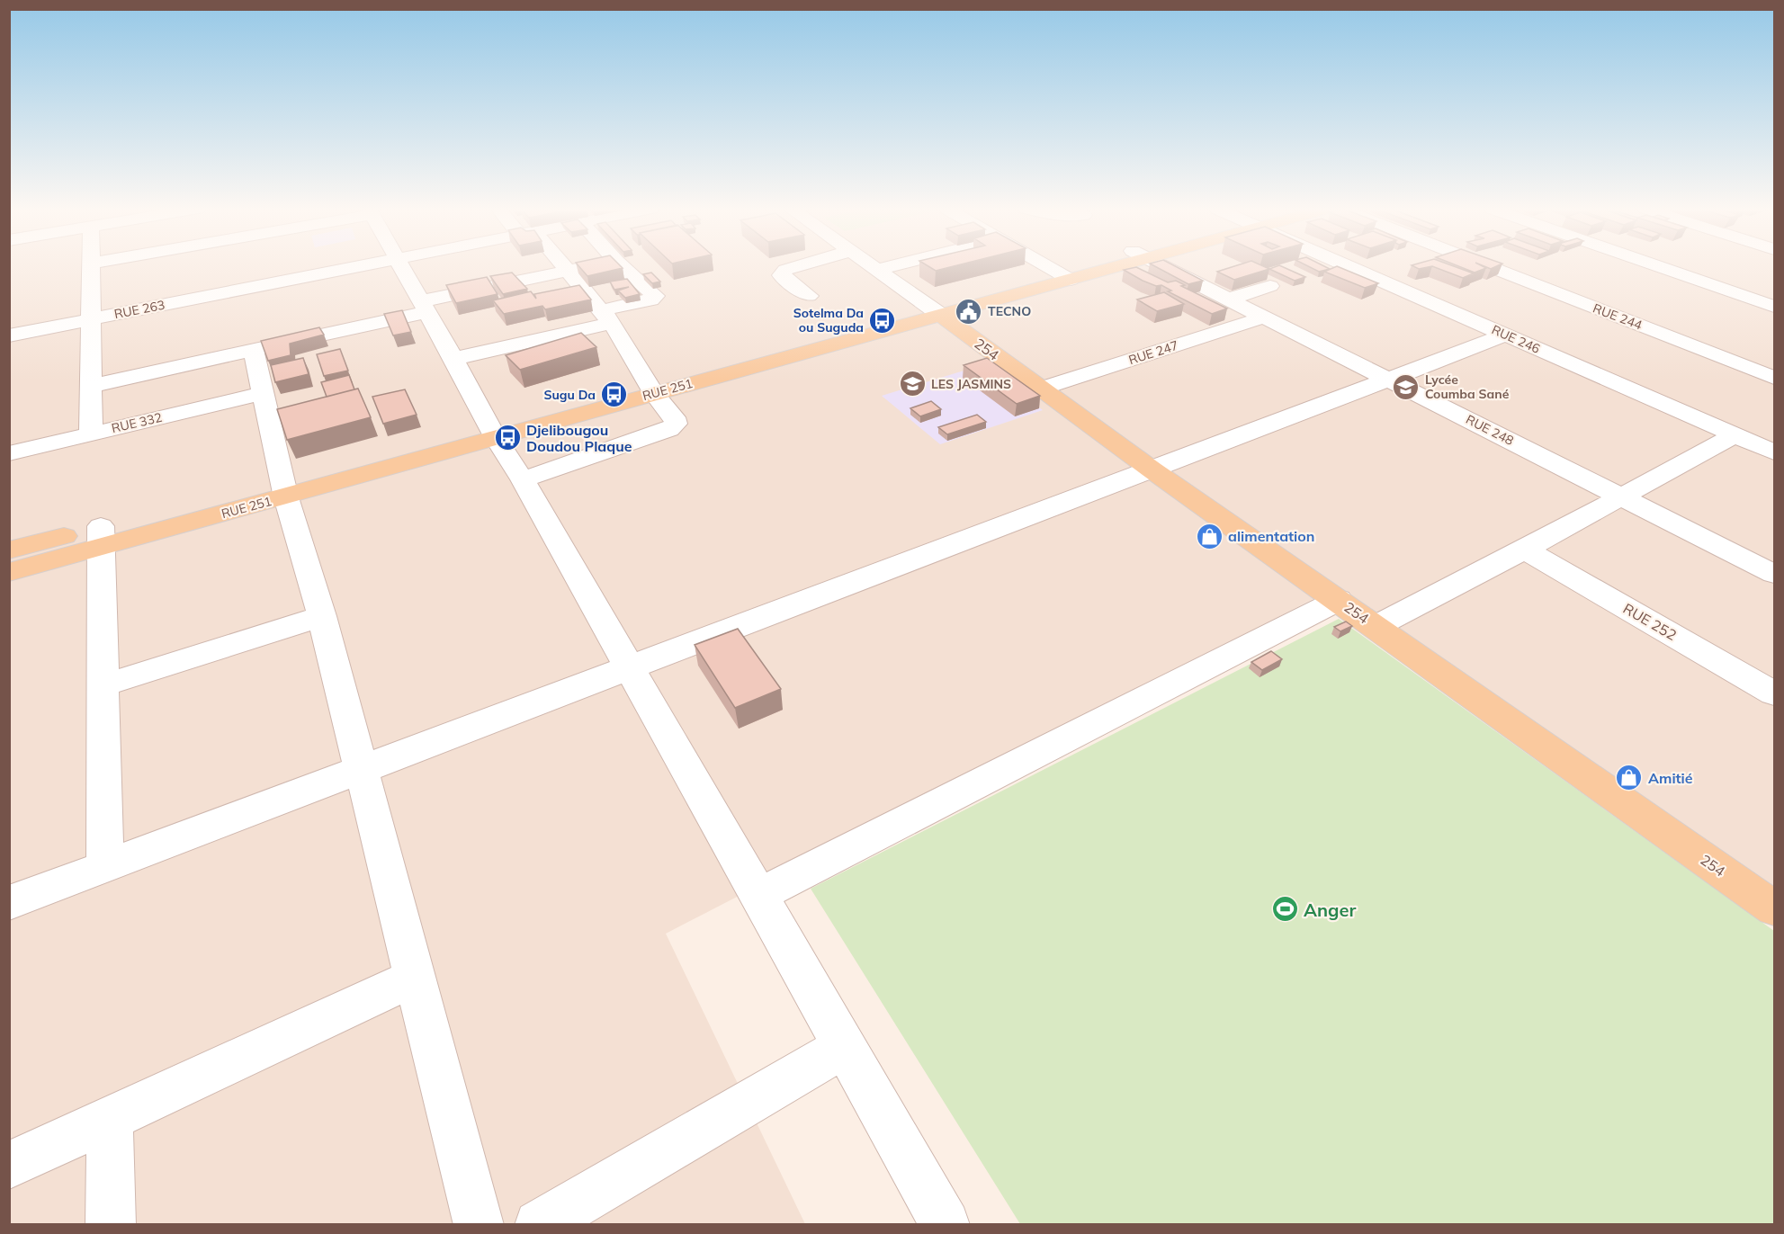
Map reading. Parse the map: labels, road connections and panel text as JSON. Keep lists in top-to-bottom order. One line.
{"streets":{"main road":["254","RUE 251"],"street":["RUE 263","RUE 244","RUE 246","RUE 247","RUE 332","RUE 248","RUE 252"]},"crossings":[["254","RUE 247"],["254","RUE 251"],["RUE 247","RUE 248"]],"places":{"public building":["TECNO"],"bus stop":["Sotelma Da ou Suguda","Sugu Da","Djelibougou Doudou Plaque"],"school or university":["LES JASMINS","Lycée Coumba Sané"],"shop":["alimentation","Amitié"],"sports":["Anger"]}}
